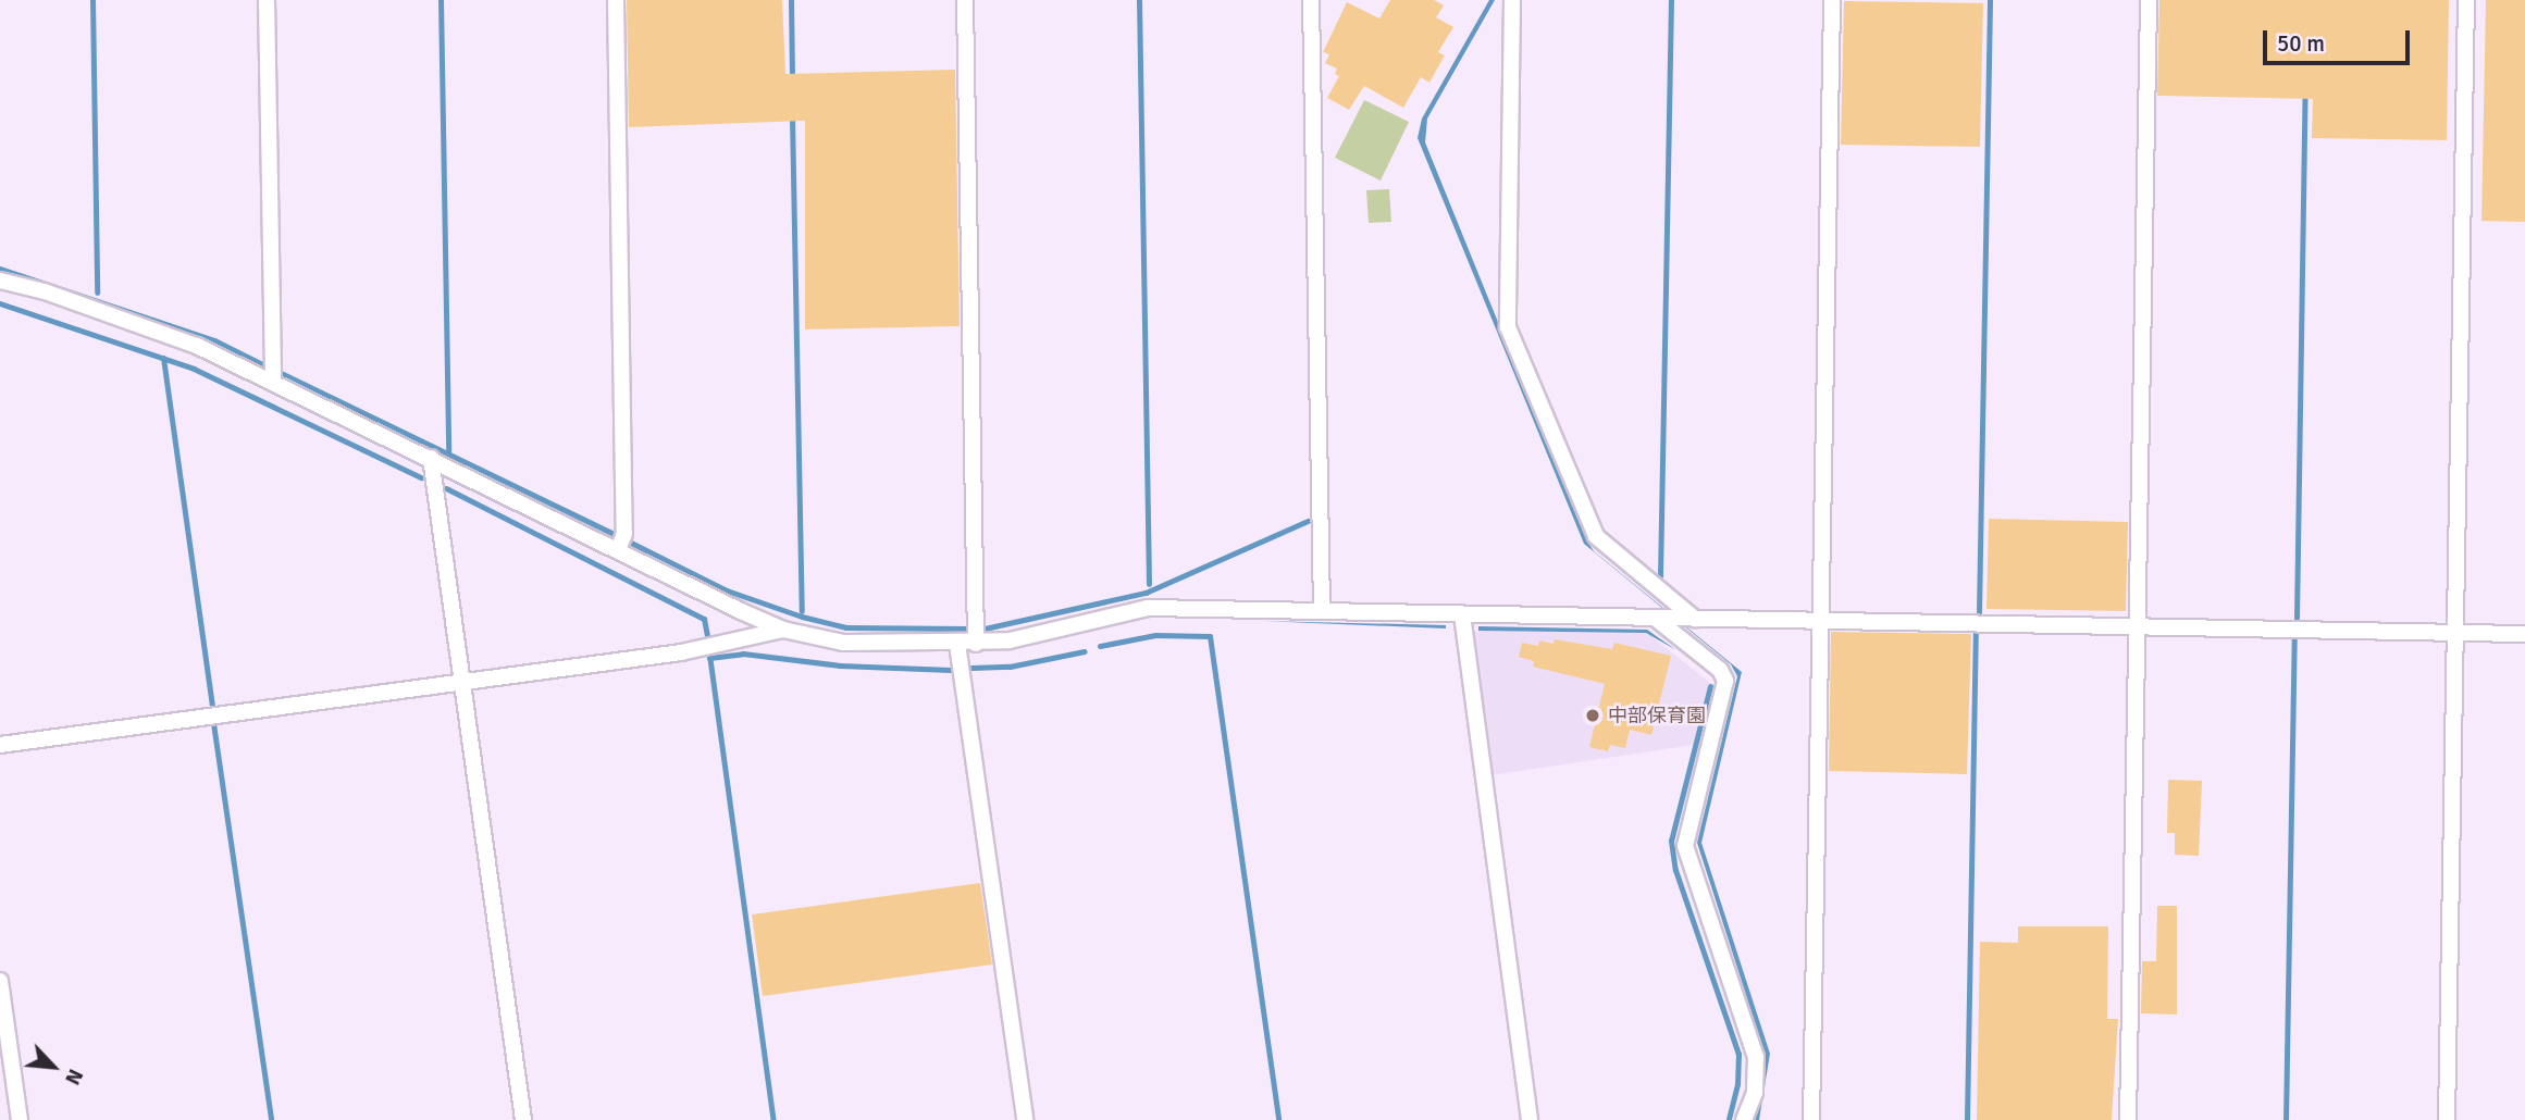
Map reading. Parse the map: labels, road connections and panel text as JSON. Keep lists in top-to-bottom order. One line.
{"places":["中部保育園"],"scale_bar":"50 m","north":"bottom right"}
